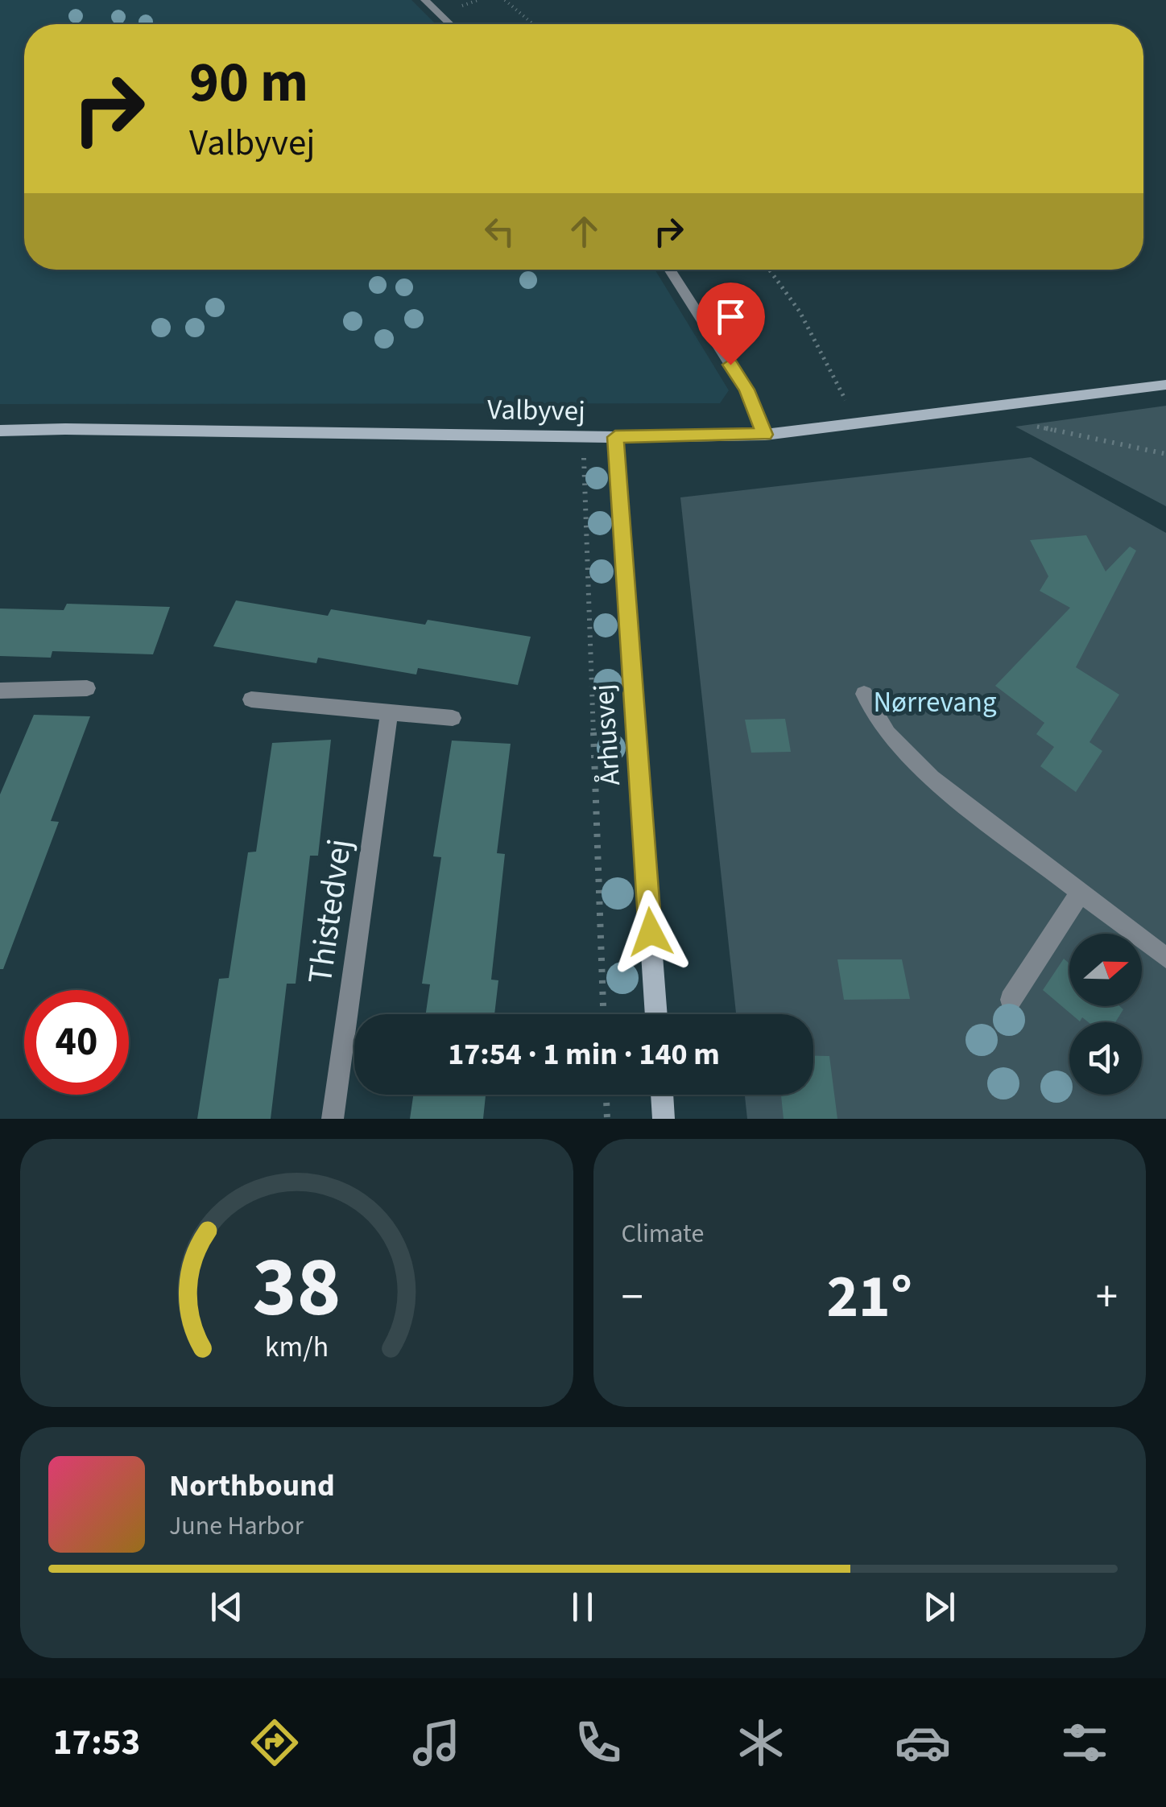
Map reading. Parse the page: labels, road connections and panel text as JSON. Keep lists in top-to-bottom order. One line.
{"streets":{"street":["Valbyvej","Århusvej","Thistedvej"]},"crossings":[["Valbyvej","Århusvej"]],"parks":["Nørrevang"],"north":"right","page":{"turn":["90 m","Valbyvej"],"limit":"40","trip":"17:54 · 1 min · 140 m","tile":"Climate","heat":["−","21°","+"],"song":["Northbound","June Harbor"],"tabs":"17:53","gauge":["38","km/h"]}}
